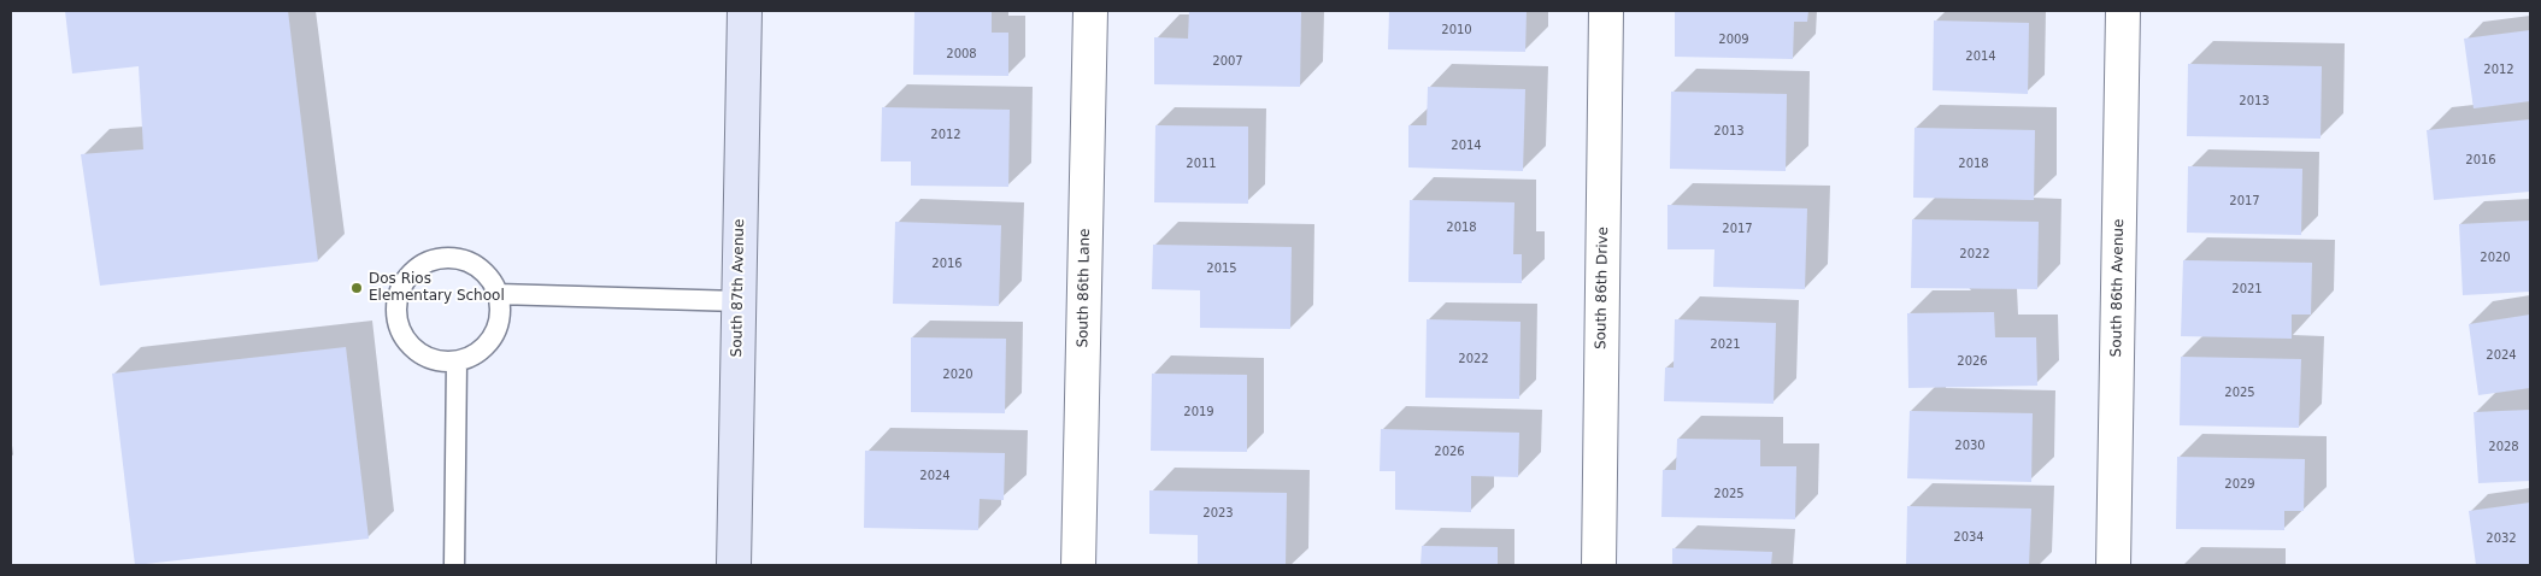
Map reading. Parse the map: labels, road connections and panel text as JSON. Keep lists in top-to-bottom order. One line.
{"streets":{"street":["South 87th Avenue","South 86th Lane","South 86th Drive","South 86th Avenue"]},"places":["Dos Rios Elementary School"],"house_numbers":["2010","2009","2008","2014","2007","2012","2013","2013","2012","2014","2016","2011","2018","2017","2018","2017","2022","2020","2016","2015","2021","2021","2024","2022","2026","2020","2025","2019","2030","2028","2026","2024","2029","2025","2023","2034","2032"]}
